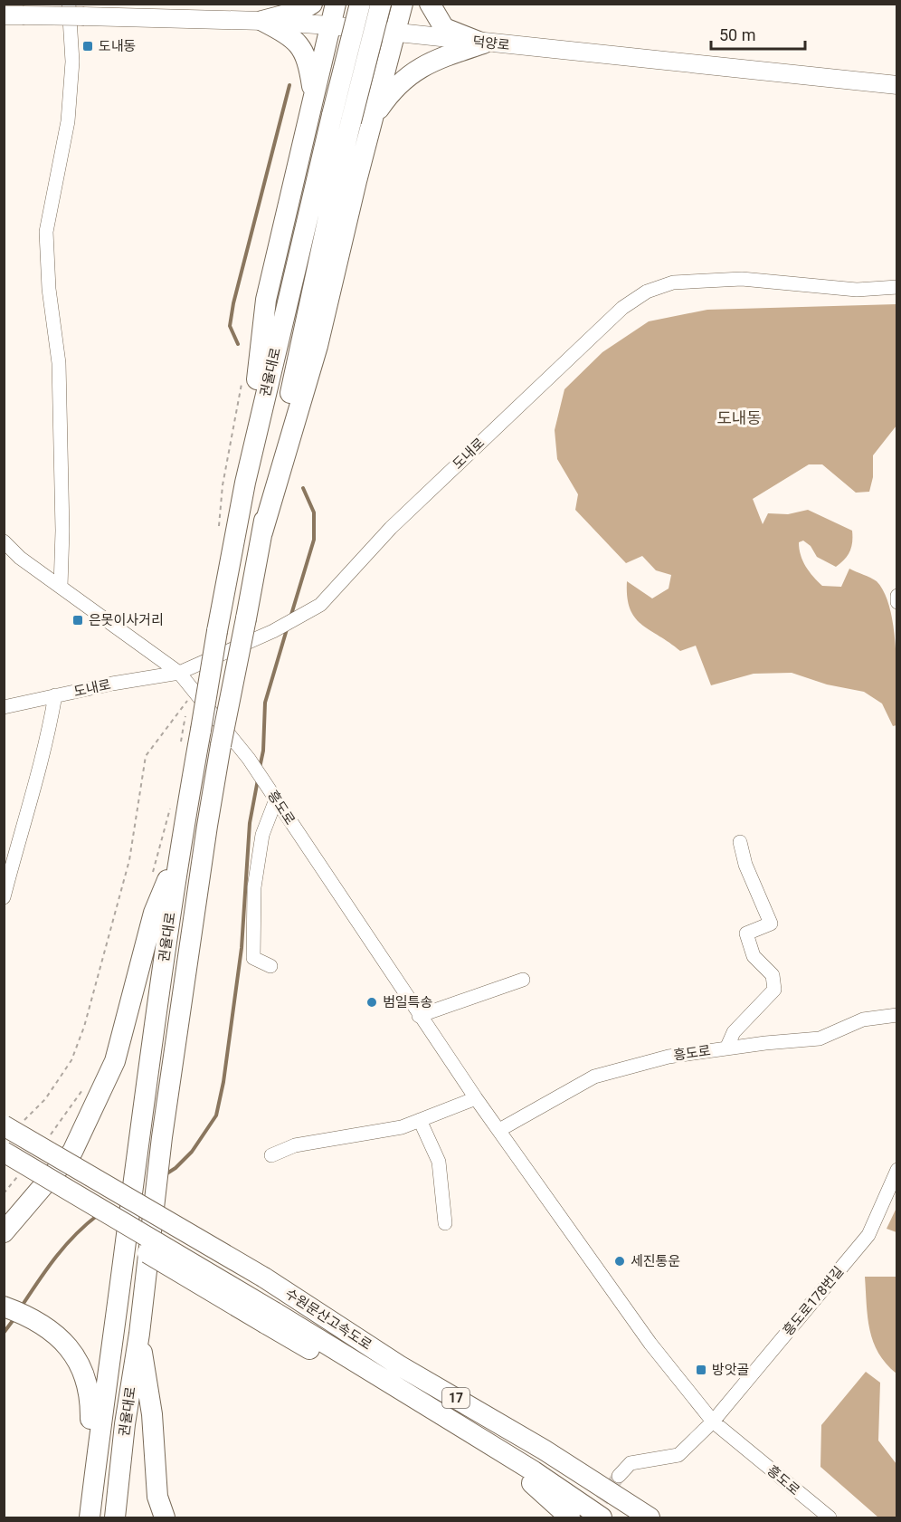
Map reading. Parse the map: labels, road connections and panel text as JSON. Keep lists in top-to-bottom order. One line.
{"streets":{"highway":["권율대로","수원문산고속도로","17"],"main road":["덕양로"],"street":["도내로","흥도로","흥도로178번길"]},"crossings":[["도내로","흥도로"],["흥도로","흥도로178번길"]],"districts":["도내동"],"places":{"transit":["도내동","은못이사거리","방앗골"],"other":["범일특송","세진통운"]},"scale_bar":"50 m"}
